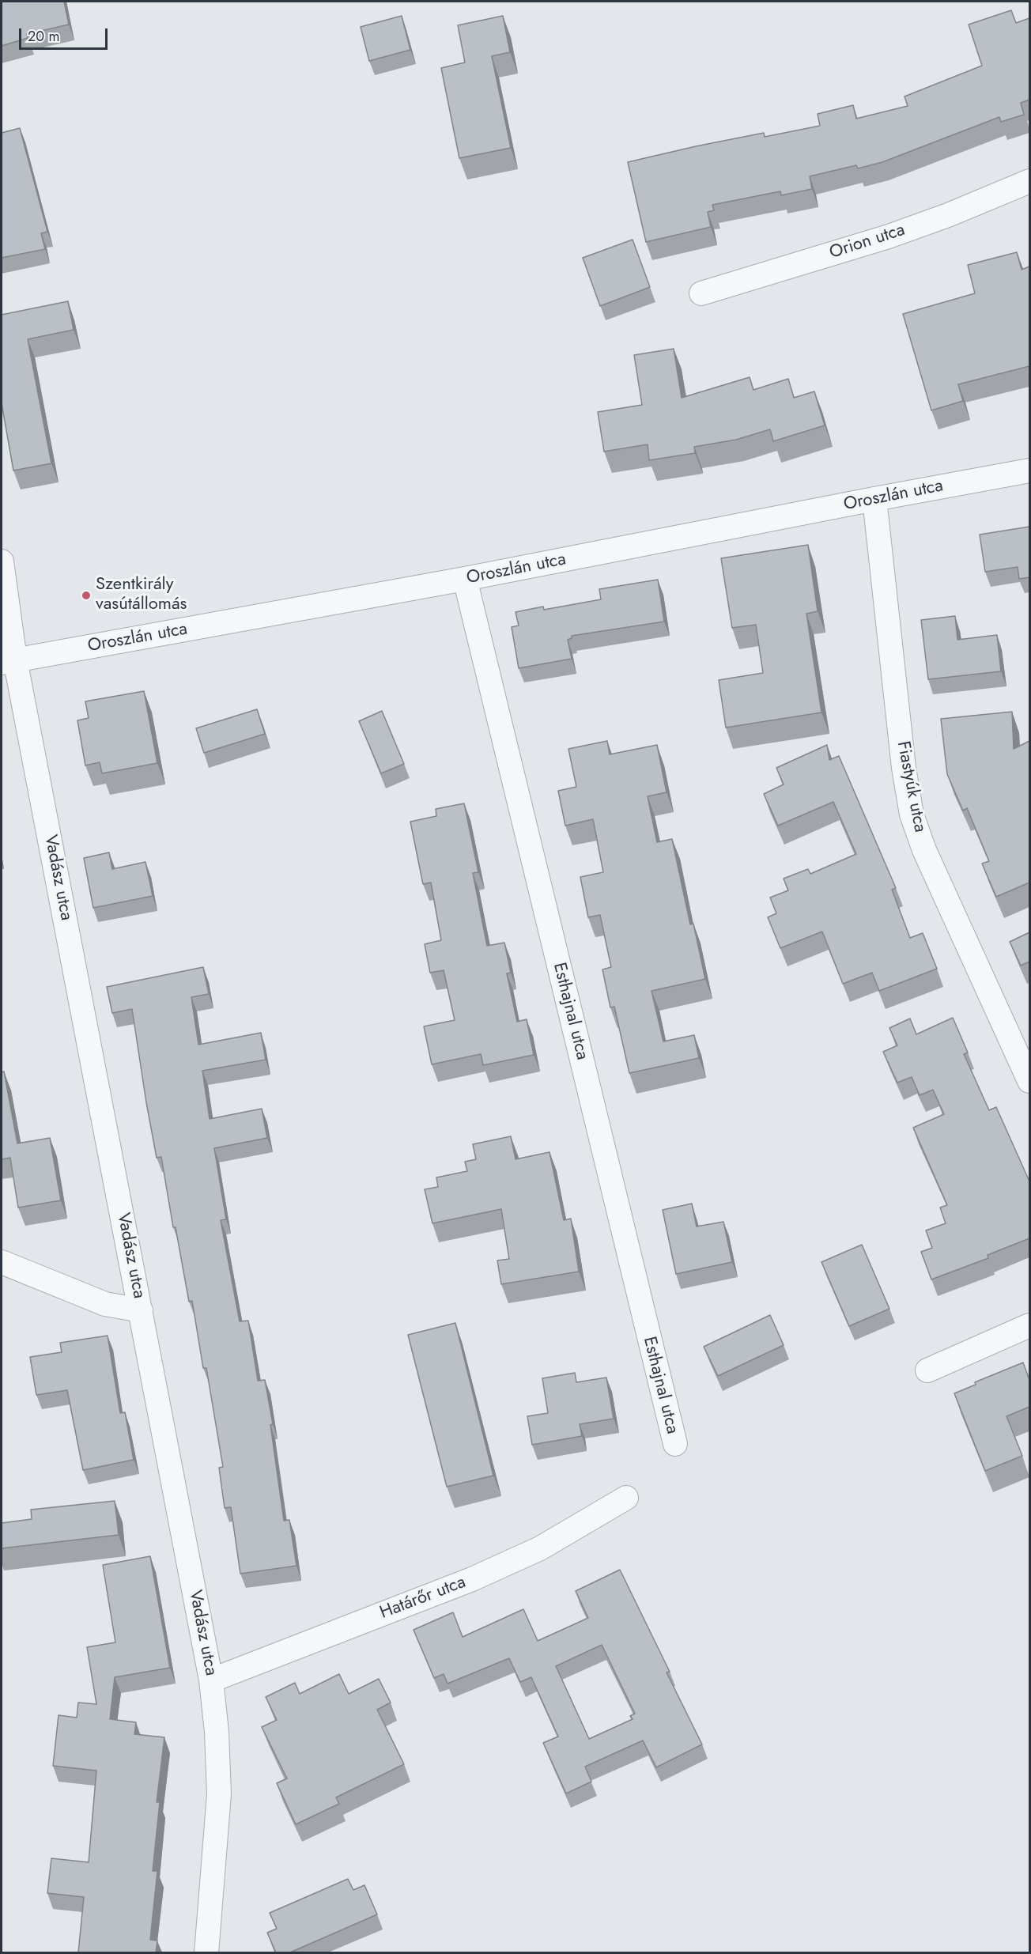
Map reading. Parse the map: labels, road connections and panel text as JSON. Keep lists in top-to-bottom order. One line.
{"streets":{"street":["Orion utca","Oroszlán utca","Fiastyúk utca","Vadász utca","Esthajnal utca","Határőr utca"]},"crossings":[["Oroszlán utca","Fiastyúk utca"],["Oroszlán utca","Vadász utca"],["Oroszlán utca","Esthajnal utca"],["Vadász utca","Határőr utca"]],"places":["Szentkirály vasútállomás"],"scale_bar":"20 m"}
